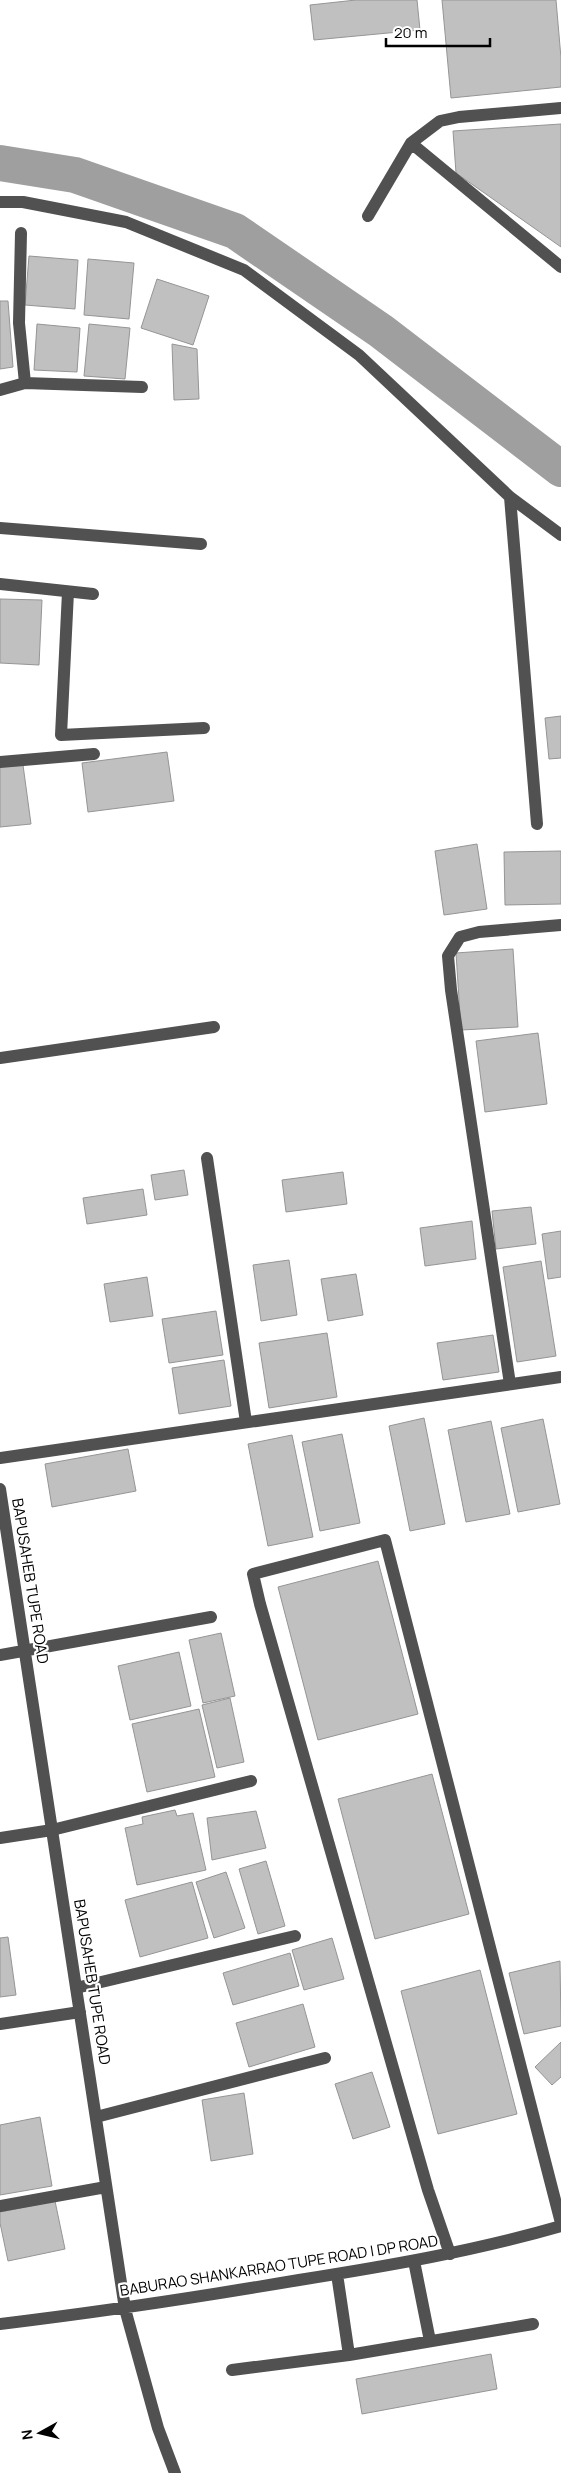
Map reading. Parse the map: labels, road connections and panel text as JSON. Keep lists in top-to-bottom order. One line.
{"streets":{"street":["BAPUSAHEB TUPE ROAD","BABURAO SHANKARRAO TUPE ROAD | DP ROAD"]},"crossings":[["BAPUSAHEB TUPE ROAD","BABURAO SHANKARRAO TUPE ROAD | DP ROAD"]],"scale_bar":"20 m","north":"left"}
